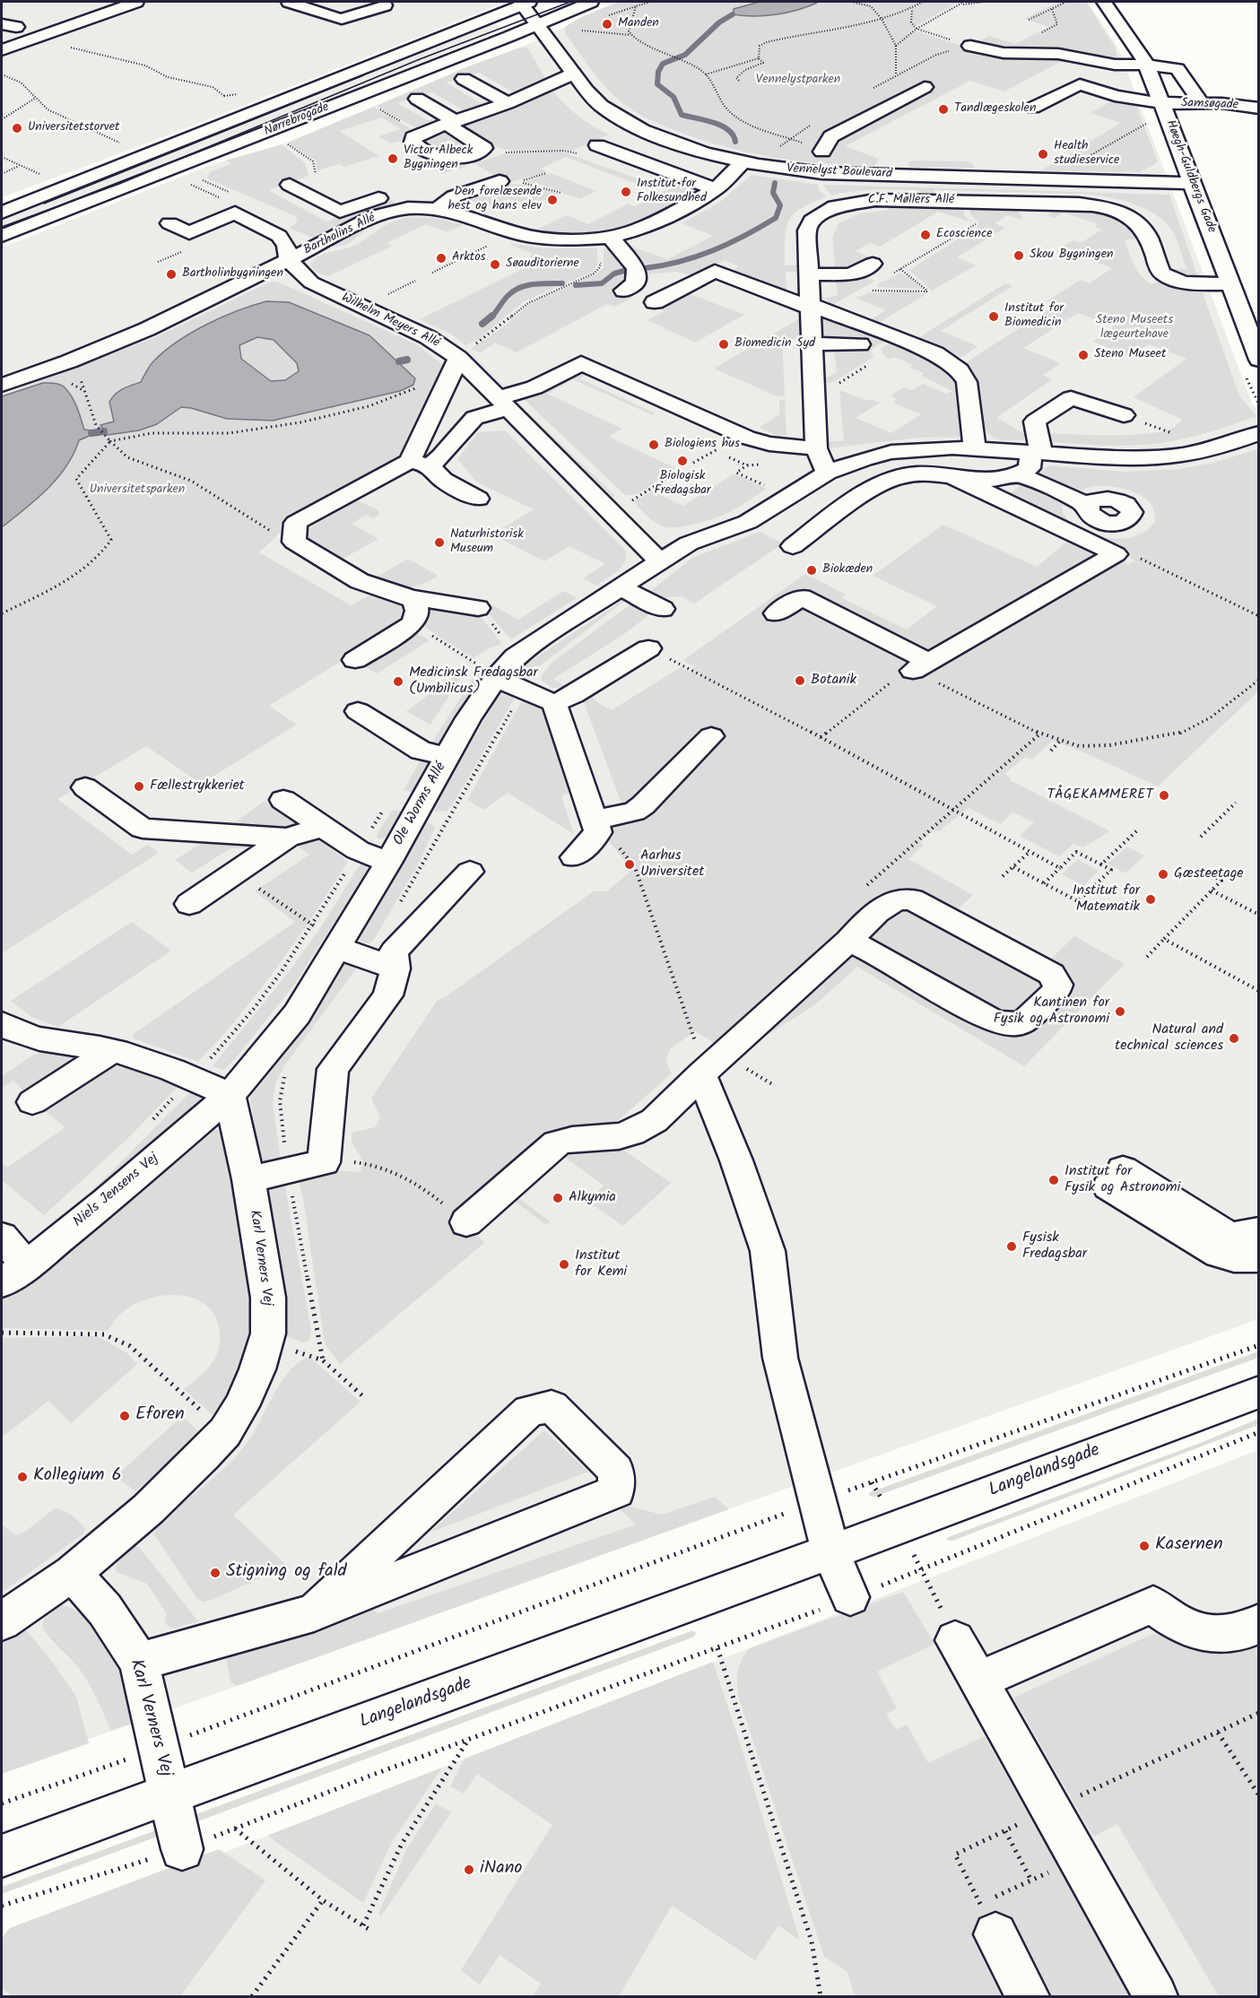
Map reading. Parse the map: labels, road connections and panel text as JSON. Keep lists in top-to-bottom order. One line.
{"streets":{"street":["Samsøgade","Nørrebrogade","Vennelyst Boulevard","Høegh-Guldbergs Gade","C.F. Møllers Allé","Bartholins Allé","Wilhelm Meyers Allé","Ole Worms Allé","Niels Jensens Vej","Karl Verners Vej","Langelandsgade"]},"crossings":[["Samsøgade","Høegh-Guldbergs Gade"],["Nørrebrogade","Vennelyst Boulevard"],["Vennelyst Boulevard","Høegh-Guldbergs Gade"],["Vennelyst Boulevard","Bartholins Allé"],["Høegh-Guldbergs Gade","C.F. Møllers Allé"],["Bartholins Allé","Wilhelm Meyers Allé"],["Wilhelm Meyers Allé","Ole Worms Allé"],["Ole Worms Allé","Niels Jensens Vej"],["Ole Worms Allé","Karl Verners Vej"],["Niels Jensens Vej","Karl Verners Vej"],["Karl Verners Vej","Langelandsgade"]],"parks":["Vennelystparken","Steno Museets lægeurtehave","Universitetsparken"],"places":["Manden","Tandlægeskolen","Universitetstorvet","Health studieservice","Victor Albeck Bygningen","Institut for Folkesundhed","Den forelæsende hest og hans elev","Ecoscience","Skou Bygningen","Arktos","Søauditorierne","Bartholinbygningen","Institut for Biomedicin","Biomedicin Syd","Steno Museet","Biologiens hus","Biologisk Fredagsbar","Naturhistorisk Museum","Biokæden","Botanik","Medicinsk Fredagsbar (Umbilicus)","Fællestrykkeriet","TÅGEKAMMERET","Aarhus Universitet","Gæsteetage","Institut for Matematik","Kantinen for Fysik og Astronomi","Natural and technical sciences","Institut for Fysik og Astronomi","Alkymia","Fysisk Fredagsbar","Institut for Kemi","Eforen","Kollegium 6","Kasernen","Stigning og fald","iNano"]}
